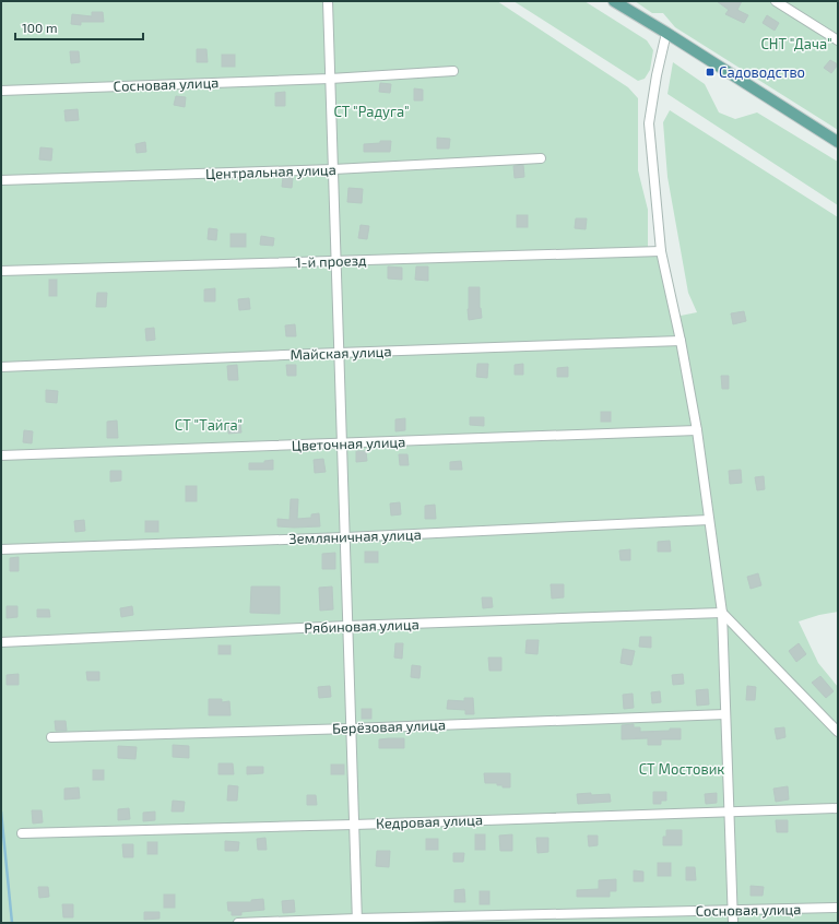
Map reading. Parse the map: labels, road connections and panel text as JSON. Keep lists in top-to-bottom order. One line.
{"streets":{"street":["Сосновая улица","Центральная улица","1-й проезд","Майская улица","Цветочная улица","Земляничная улица","Рябиновая улица","Берёзовая улица","Кедровая улица"]},"parks":["СНТ \"Дача\"","СТ \"Радуга\"","СТ \"Тайга\"","СТ Мостовик"],"places":{"transit":["Садоводство"]},"scale_bar":"100 m"}
